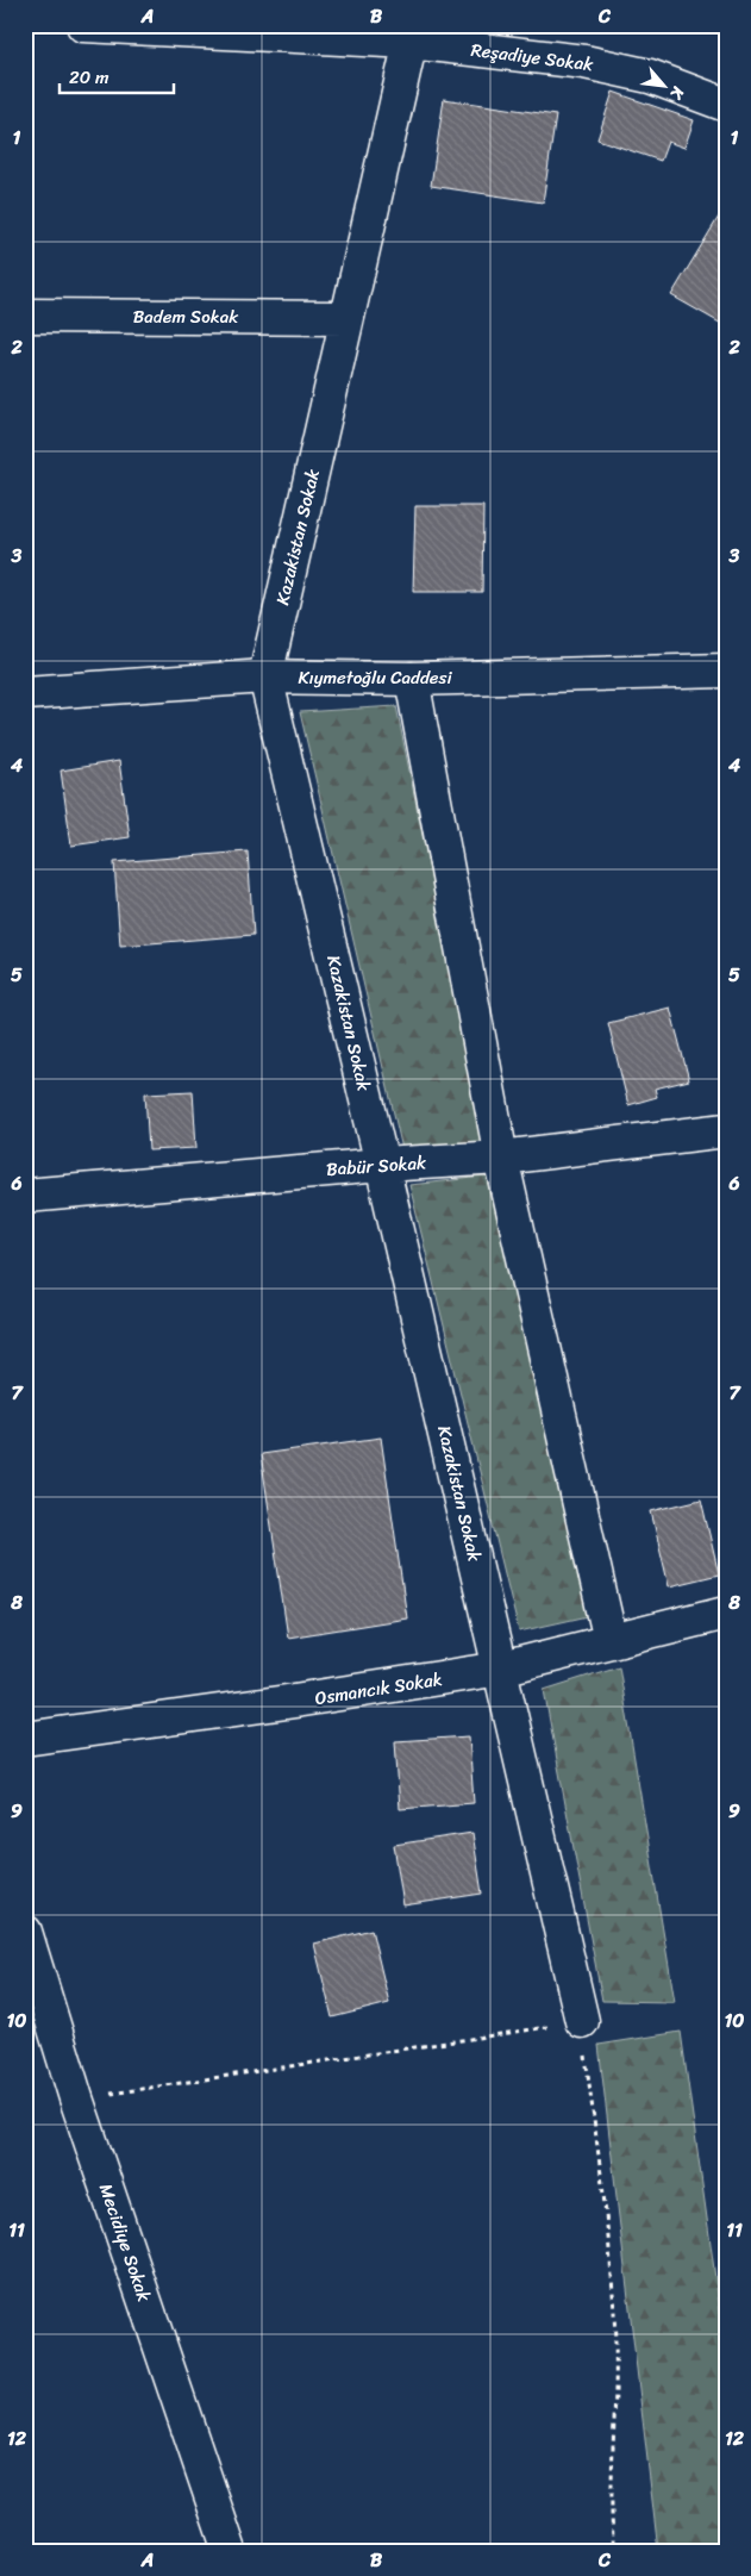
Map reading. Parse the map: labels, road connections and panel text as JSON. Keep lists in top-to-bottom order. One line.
{"streets":{"street":["Reşadiye Sokak","Badem Sokak","Kazakistan Sokak","Kıymetoğlu Caddesi","Babür Sokak","Osmancık Sokak","Mecidiye Sokak"]},"crossings":[["Reşadiye Sokak","Kazakistan Sokak"],["Badem Sokak","Kazakistan Sokak"],["Kazakistan Sokak","Kıymetoğlu Caddesi"],["Kazakistan Sokak","Babür Sokak"],["Kazakistan Sokak","Osmancık Sokak"]],"scale_bar":"20 m","north":"bottom right","grid":{"columns":["A","B","C"],"rows":["1","2","3","4","5","6","7","8","9","10","11","12"]}}
